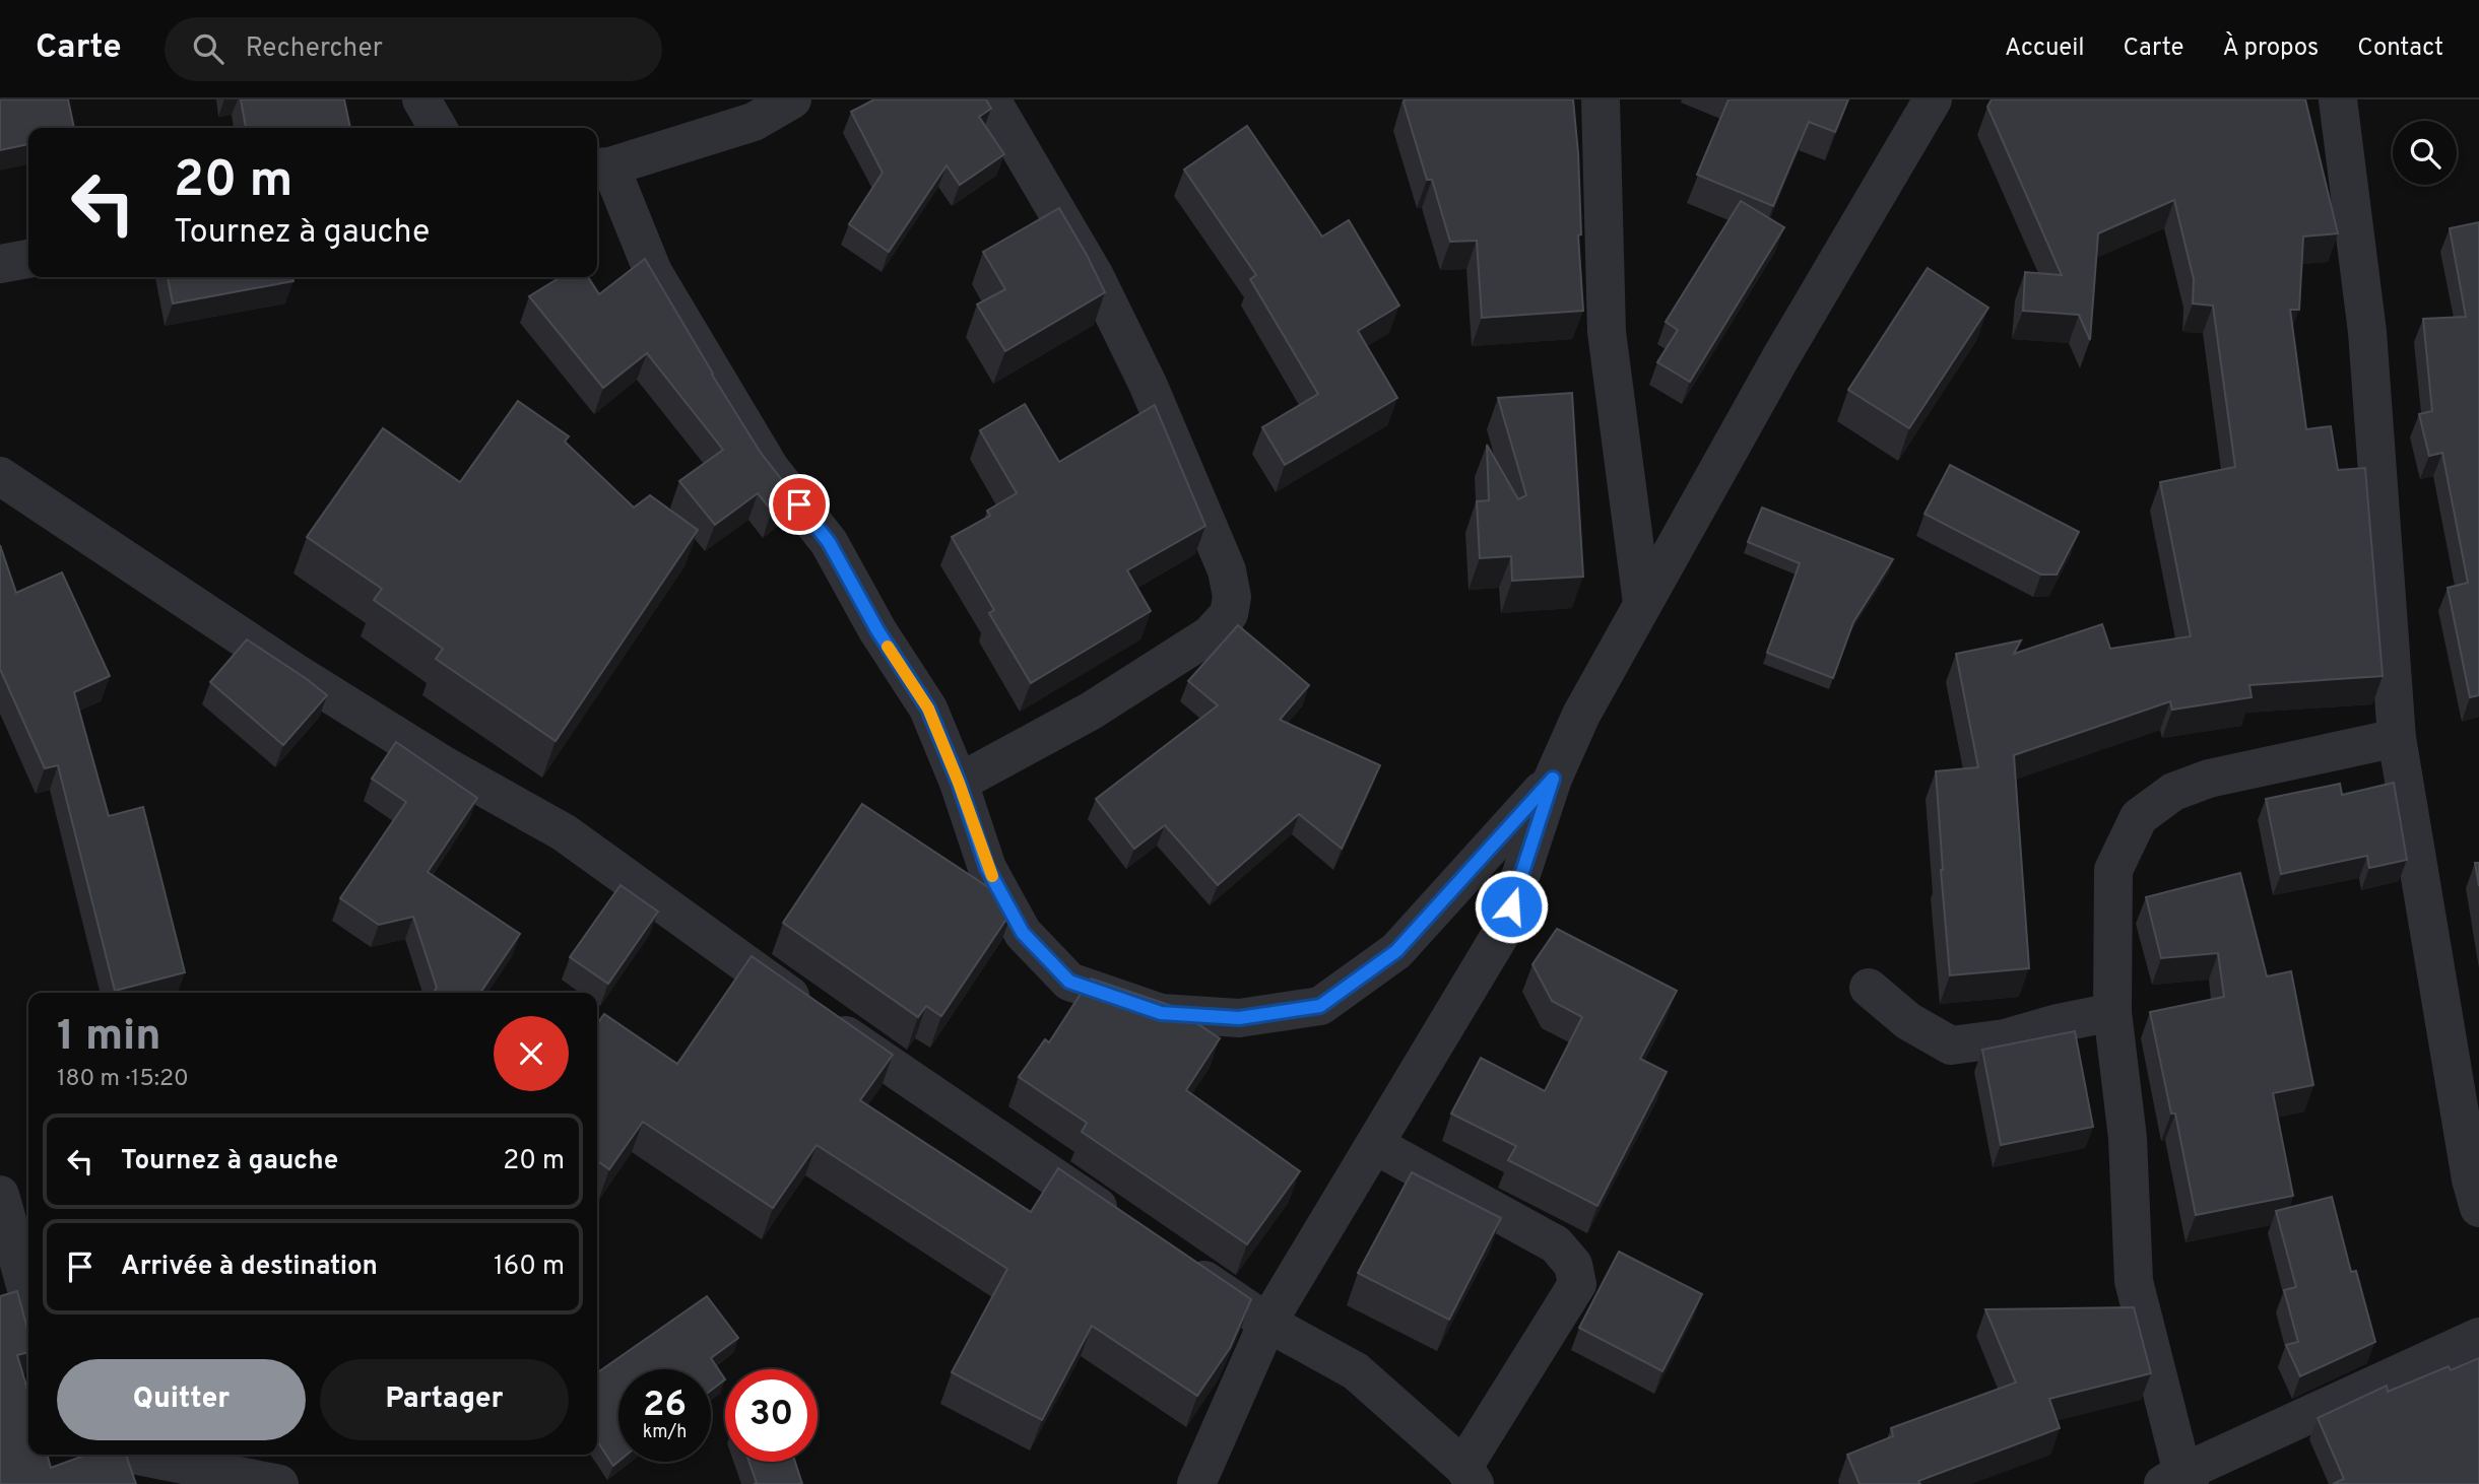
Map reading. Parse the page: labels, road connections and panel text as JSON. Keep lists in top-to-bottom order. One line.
{"page":{"header":"Carte","search":"Rechercher","nav":["Accueil","Carte","À propos","Contact"],"turn":["20 m","Tournez à gauche"],"heading":["1 min","180 m · 15:20"],"list":[{"name":"Tournez à gauche","value":"20 m"},{"name":"Arrivée à destination","value":"160 m"}],"buttons":["Quitter","Partager"],"speed":"26 km/h","limit":"30"}}
